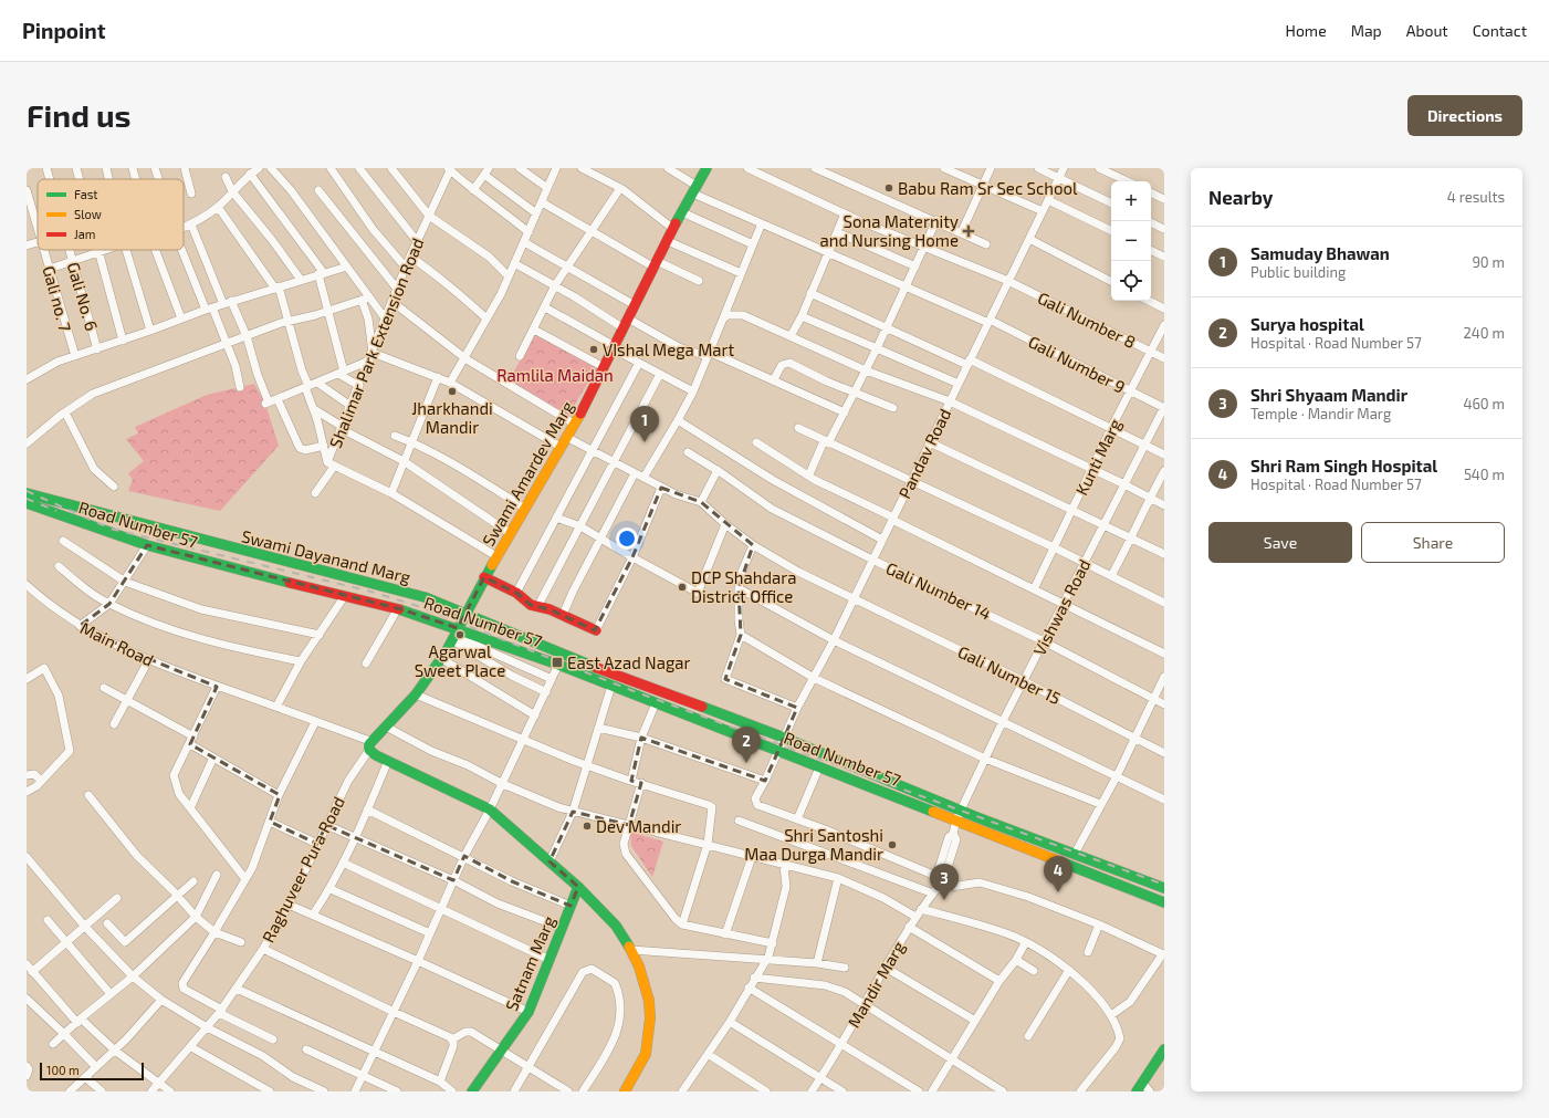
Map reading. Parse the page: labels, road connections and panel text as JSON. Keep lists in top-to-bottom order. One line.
{"streets":{"main road":["Swami Amardev Marg","Road Number 57","Swami Dayanand Marg","Satnam Marg"],"street":["Gali No. 6","Gali no. 7","Gali Number 8","Shalimar Park Extension Road","Gali Number 9","Pandav Road","Kunti Marg","Gali Number 14","Vishwas Road","Main Road","Gali Number 15","Raghuveer Pura Road","Mandir Marg"]},"crossings":[["Gali Number 8","Pandav Road"],["Gali Number 8","Kunti Marg"],["Shalimar Park Extension Road","Swami Amardev Marg"],["Gali Number 9","Pandav Road"],["Gali Number 9","Kunti Marg"],["Gali Number 9","Swami Amardev Marg"],["Gali Number 9","Vishwas Road"],["Pandav Road","Road Number 57"],["Pandav Road","Swami Dayanand Marg"],["Pandav Road","Gali Number 14"],["Pandav Road","Gali Number 15"],["Swami Amardev Marg","Road Number 57"],["Swami Amardev Marg","Swami Dayanand Marg"],["Road Number 57","Swami Dayanand Marg"],["Road Number 57","Vishwas Road"],["Road Number 57","Mandir Marg"],["Gali Number 14","Vishwas Road"],["Vishwas Road","Gali Number 15"],["Vishwas Road","Mandir Marg"],["Main Road","Raghuveer Pura Road"]],"parks":["Ramlila Maidan"],"places":{"other":["Babu Ram Sr Sec School","VIshal Mega Mart","Jharkhandi Mandir","DCP Shahdara District Office","Agarwal Sweet Place","Dev Mandir","Shri Santoshi Maa Durga Mandir"],"health":["Sona Maternity and Nursing Home"],"transit":["East Azad Nagar"]},"legend":["Fast","Slow","Jam"],"scale_bar":"100 m","page":{"header":"Pinpoint","nav":["Home","Map","About","Contact"],"buttons":["Directions",["Save","Share"]],"title":"Find us","heading":["Nearby","4 results"],"map_buttons":["+","−"],"list":[{"mark":"1","name":"Samuday Bhawan","note":"Public building","value":"90 m"},{"mark":"2","name":"Surya hospital","note":"Hospital · Road Number 57","value":"240 m"},{"mark":"3","name":"Shri Shyaam Mandir","note":"Temple · Mandir Marg","value":"460 m"},{"mark":"4","name":"Shri Ram Singh Hospital","note":"Hospital · Road Number 57","value":"540 m"}],"pins":["1","2","4","3"],"scale":"100 m"}}
